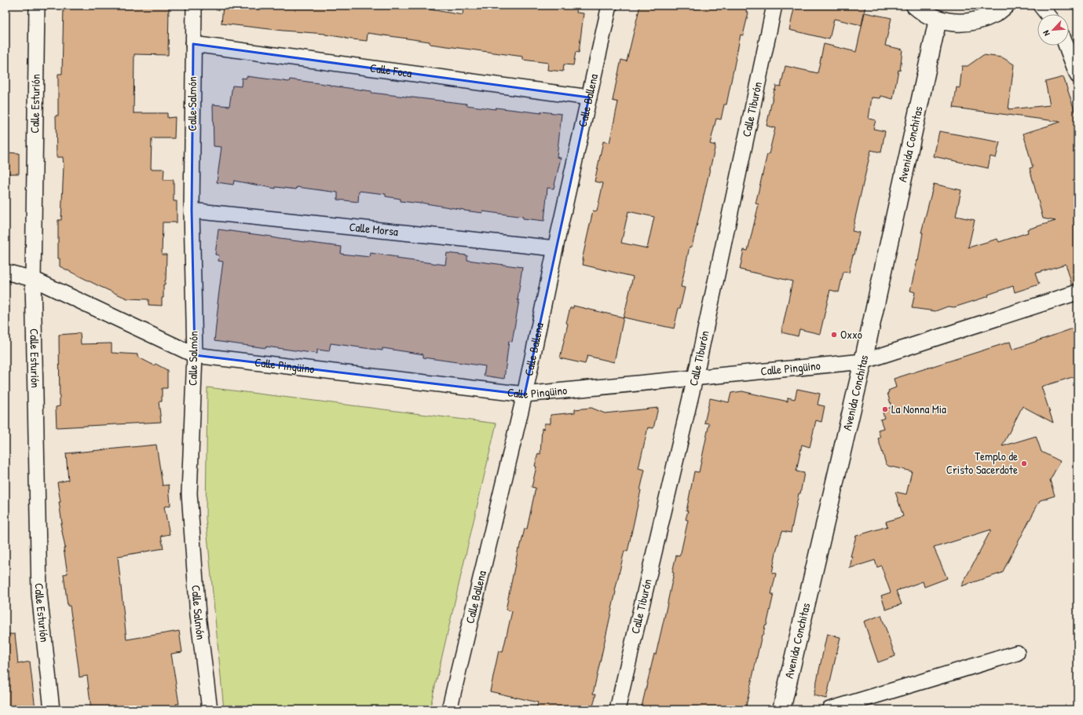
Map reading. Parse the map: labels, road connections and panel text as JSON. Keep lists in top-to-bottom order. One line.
{"streets":{"street":["Calle Foca","Calle Ballena","Calle Esturión","Calle Salmón","Calle Tiburón","Avenida Conchitas","Calle Morsa","Calle Pingüino"]},"crossings":[["Calle Foca","Calle Ballena"],["Calle Foca","Calle Salmón"],["Calle Ballena","Calle Morsa"],["Calle Ballena","Calle Pingüino"],["Calle Esturión","Calle Pingüino"],["Calle Salmón","Calle Morsa"],["Calle Salmón","Calle Pingüino"],["Calle Tiburón","Calle Pingüino"],["Avenida Conchitas","Calle Pingüino"]],"places":["Oxxo","La Nonna Mia","Templo de Cristo Sacerdote"],"north":"bottom left"}
